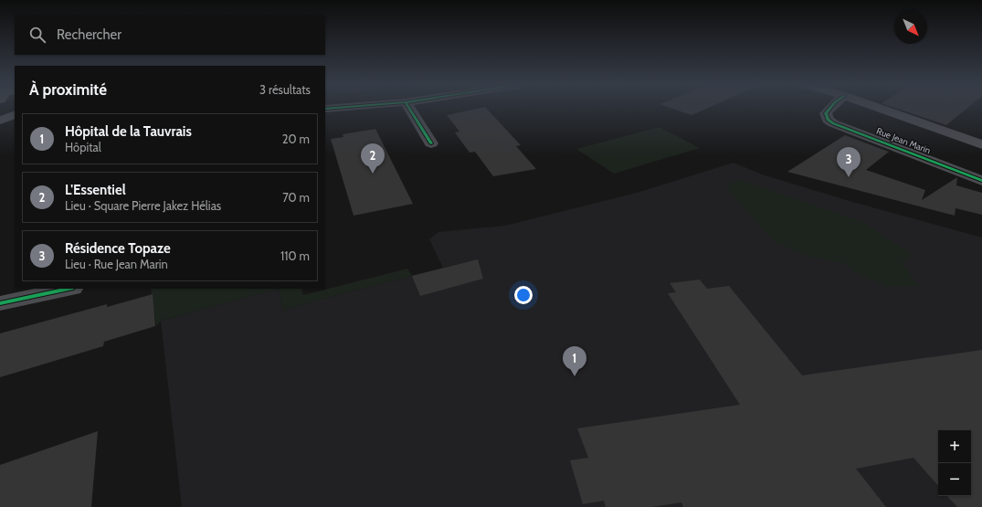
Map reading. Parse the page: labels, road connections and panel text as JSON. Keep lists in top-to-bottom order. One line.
{"streets":{"street":["Rue Jean Marin"]},"north":"bottom right","page":{"search":"Rechercher","heading":["À proximité","3 résultats"],"list":[{"mark":"1","name":"Hôpital de la Tauvrais","note":"Hôpital","value":"20 m"},{"mark":"2","name":"L'Essentiel","note":"Lieu · Square Pierre Jakez Hélias","value":"70 m"},{"mark":"3","name":"Résidence Topaze","note":"Lieu · Rue Jean Marin","value":"110 m"}],"pins":["2","3","1"],"map_buttons":["+","−"]}}
